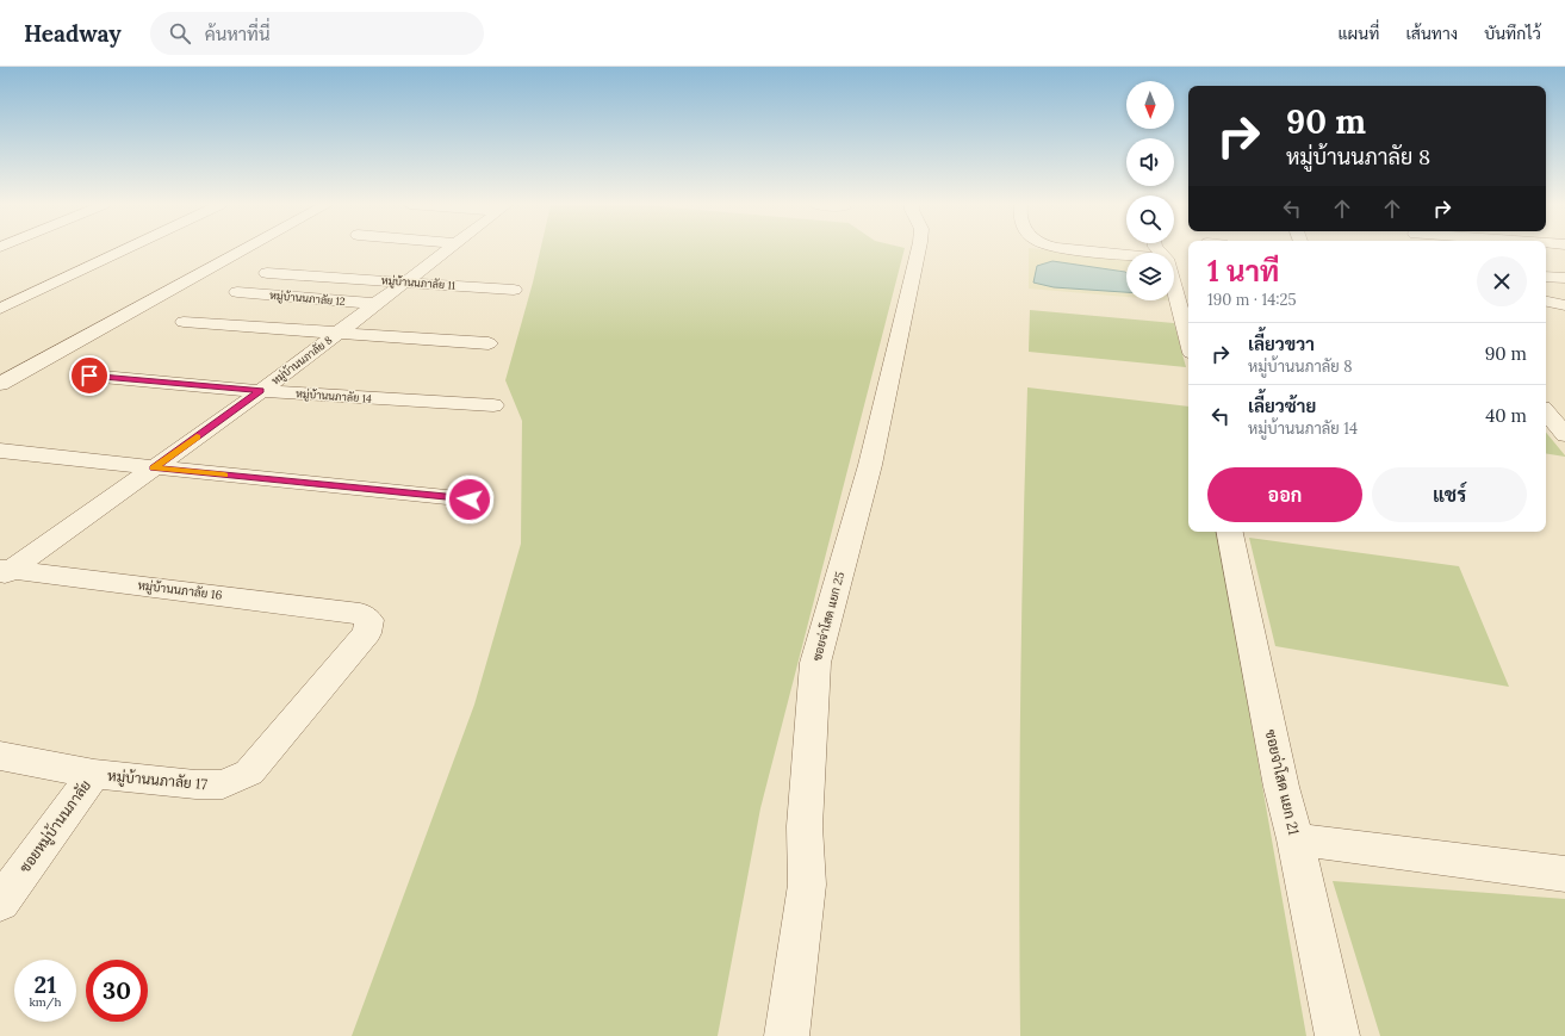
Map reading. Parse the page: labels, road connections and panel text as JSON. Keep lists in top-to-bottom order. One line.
{"streets":{"street":["หมู่บ้านนภาลัย 11","หมู่บ้านนภาลัย 12","หมู่บ้านนภาลัย 8","หมู่บ้านนภาลัย 14","หมู่บ้านนภาลัย 16","ซอยจ่าโสด แยก 25","หมู่บ้านนภาลัย 17","ซอยจ่าโสด แยก 21","ซอยหมู่บ้านนภาลัย"]},"crossings":[["หมู่บ้านนภาลัย 11","หมู่บ้านนภาลัย 8"],["หมู่บ้านนภาลัย 12","หมู่บ้านนภาลัย 8"],["หมู่บ้านนภาลัย 8","หมู่บ้านนภาลัย 14"],["หมู่บ้านนภาลัย 8","หมู่บ้านนภาลัย 16"],["หมู่บ้านนภาลัย 16","หมู่บ้านนภาลัย 17"],["หมู่บ้านนภาลัย 17","ซอยหมู่บ้านนภาลัย"]],"north":"bottom","page":{"header":"Headway","search":"ค้นหาที่นี่","nav":["แผนที่","เส้นทาง","บันทึกไว้"],"turn":["90 m","หมู่บ้านนภาลัย 8"],"heading":["1 นาที","190 m · 14:25"],"list":[{"name":"เลี้ยวขวา","note":"หมู่บ้านนภาลัย 8","value":"90 m"},{"name":"เลี้ยวซ้าย","note":"หมู่บ้านนภาลัย 14","value":"40 m"}],"buttons":["ออก","แชร์"],"speed":"21 km/h","limit":"30"}}
